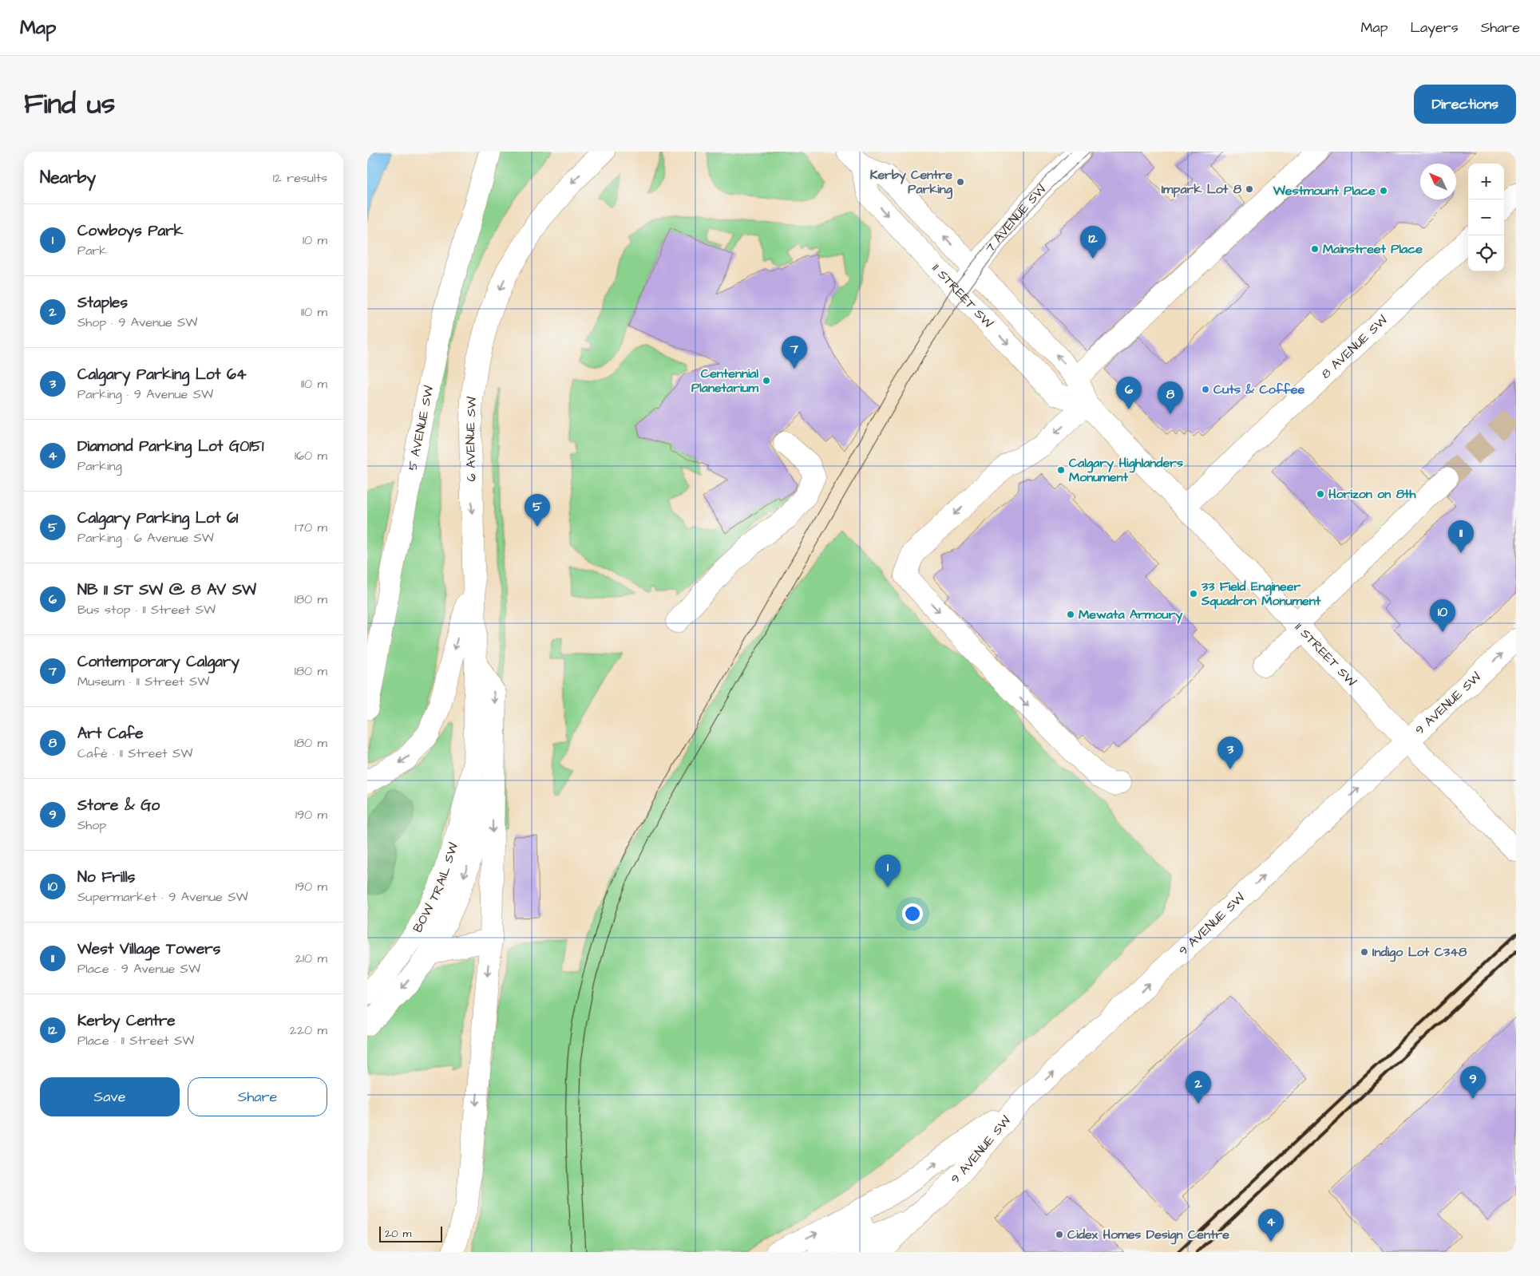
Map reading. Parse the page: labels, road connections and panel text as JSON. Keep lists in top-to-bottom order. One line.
{"streets":{"main road":["7 AVENUE SW","11 STREET SW","8 AVENUE SW","5 AVENUE SW","6 AVENUE SW","9 AVENUE SW","BOW TRAIL SW"]},"crossings":[["7 AVENUE SW","11 STREET SW"],["11 STREET SW","8 AVENUE SW"],["11 STREET SW","9 AVENUE SW"],["6 AVENUE SW","BOW TRAIL SW"]],"one_way":["6 AVENUE SW","9 AVENUE SW"],"places":["Kerby Centre Parking","Impark Lot 8","Westmount Place","Mainstreet Place","Centennial Planetarium","Cuts & Coffee","Calgary Highlanders Monument","Horizon on 8th","33 Field Engineer Squadron Monument","Mewata Armoury","Indigo Lot C348","Cidex Homes Design Centre"],"scale_bar":"20 m","north":"top left","page":{"header":"Map","nav":["Map","Layers","Share"],"title":"Find us","buttons":["Directions",["Save","Share"]],"heading":["Nearby","12 results"],"map_buttons":["+","−"],"list":[{"mark":"1","name":"Cowboys Park","note":"Park","value":"10 m"},{"mark":"2","name":"Staples","note":"Shop · 9 Avenue SW","value":"110 m"},{"mark":"3","name":"Calgary Parking Lot 64","note":"Parking · 9 Avenue SW","value":"110 m"},{"mark":"4","name":"Diamond Parking Lot G0151","note":"Parking","value":"160 m"},{"mark":"5","name":"Calgary Parking Lot 61","note":"Parking · 6 Avenue SW","value":"170 m"},{"mark":"6","name":"NB 11 ST SW @ 8 AV SW","note":"Bus stop · 11 Street SW","value":"180 m"},{"mark":"7","name":"Contemporary Calgary","note":"Museum · 11 Street SW","value":"180 m"},{"mark":"8","name":"Art Cafe","note":"Café · 11 Street SW","value":"180 m"},{"mark":"9","name":"Store & Go","note":"Shop","value":"190 m"},{"mark":"10","name":"No Frills","note":"Supermarket · 9 Avenue SW","value":"190 m"},{"mark":"11","name":"West Village Towers","note":"Place · 9 Avenue SW","value":"210 m"},{"mark":"12","name":"Kerby Centre","note":"Place · 11 Street SW","value":"220 m"}],"pins":["12","7","6","8","5","11","10","3","1","9","2","4"],"scale":"20 m"}}
